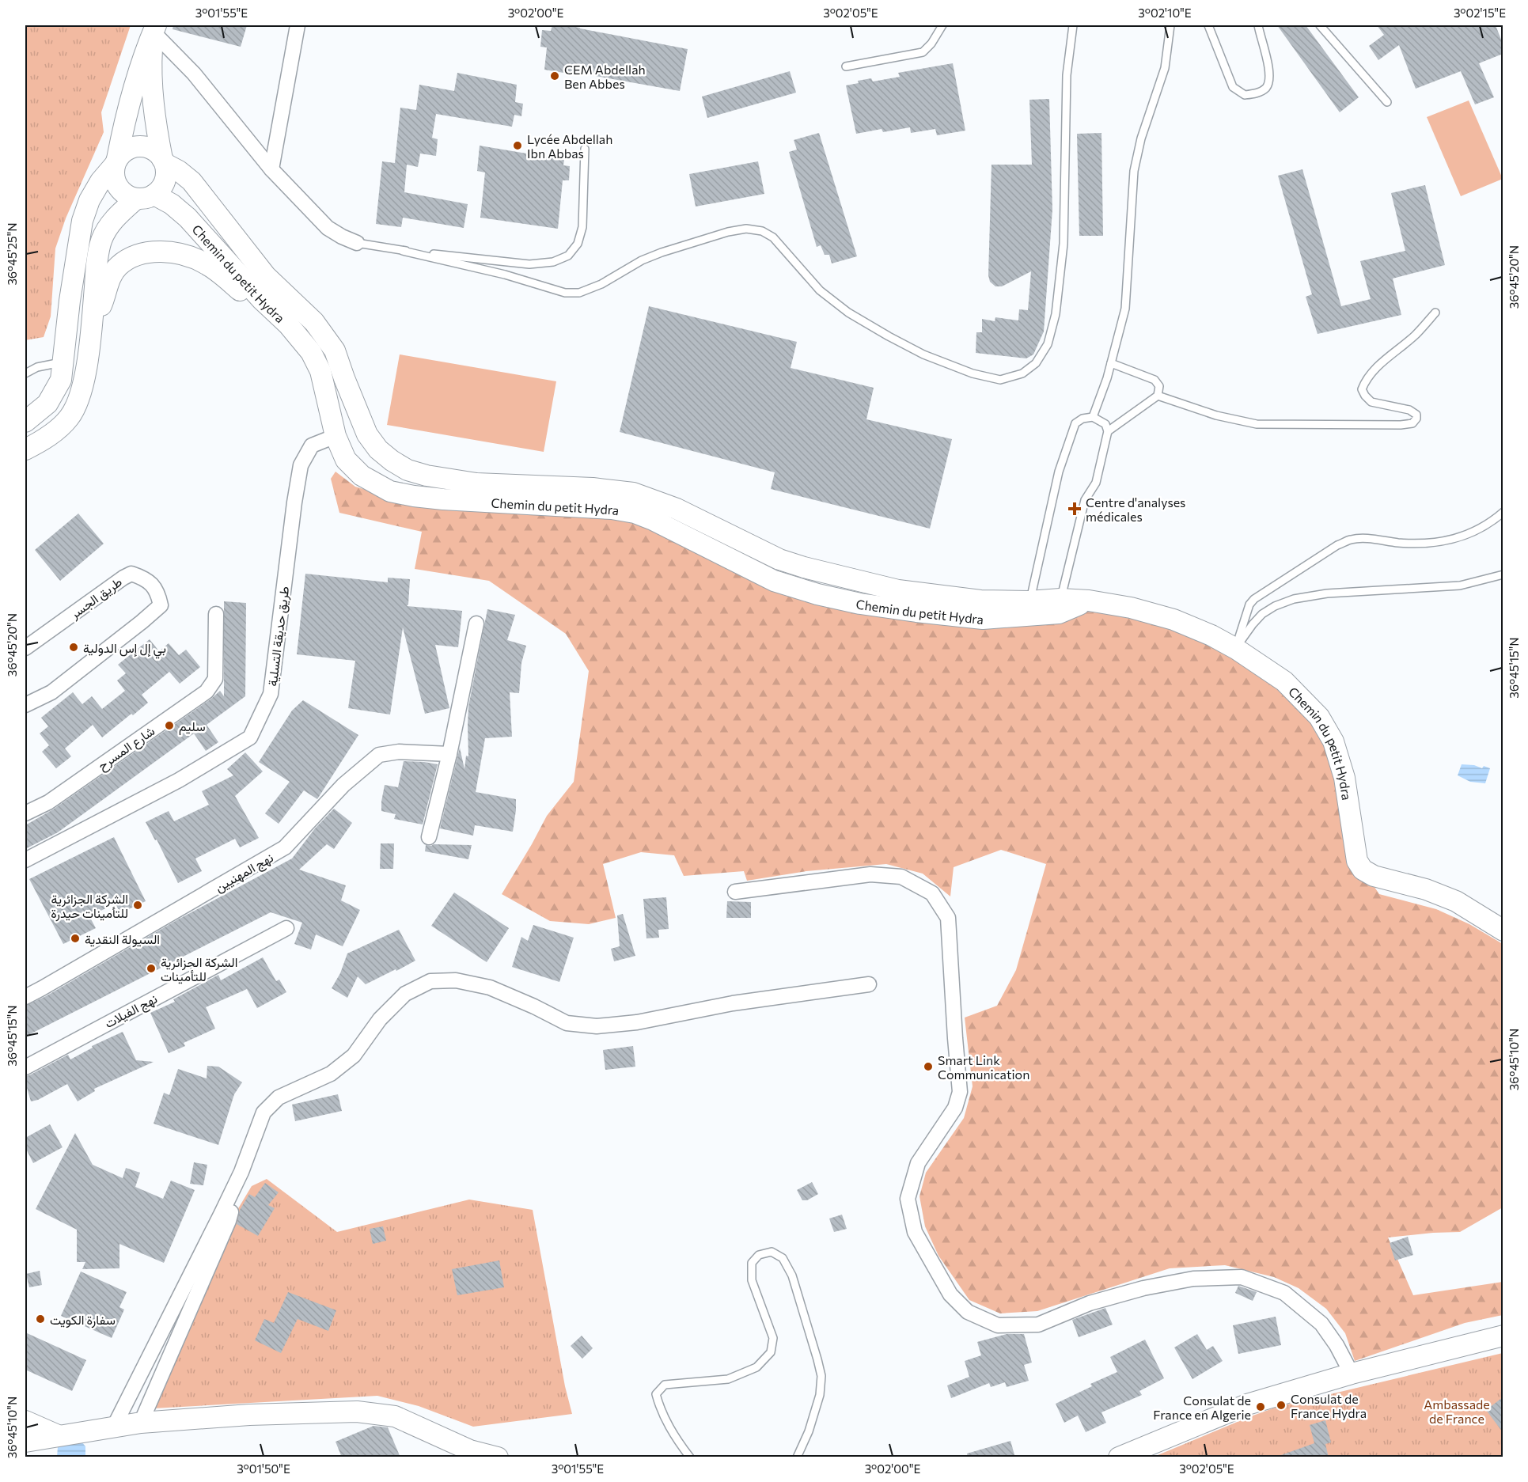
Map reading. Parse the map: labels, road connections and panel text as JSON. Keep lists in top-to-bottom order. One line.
{"streets":{"main road":["Chemin du petit Hydra"],"street":["طريق الجسر","طريق حديقة التسلية","شارع المسرح","نهج المهنيين","نهج الفيلات"]},"crossings":[["Chemin du petit Hydra","طريق حديقة التسلية"]],"parks":["Ambassade de France"],"places":{"other":["CEM Abdellah Ben Abbes","Lycée Abdellah Ibn Abbas","بي إل إس الدولية","سليم","الشركة الجزائرية للتأمينات حيدرة","السيولة النقدية","الشركة الجزائرية للتأمينات","Smart Link Communication","سفارة الكويت","Consulat de France Hydra","Consulat de France en Algerie"],"health":["Centre d'analyses médicales"]},"coordinates":["3°01'55\"E","3°02'00\"E","3°02'05\"E","3°02'10\"E","3°02'15\"E","36°45'25\"N","36°45'20\"N","36°45'15\"N","36°45'10\"N","3°01'50\"E"]}
